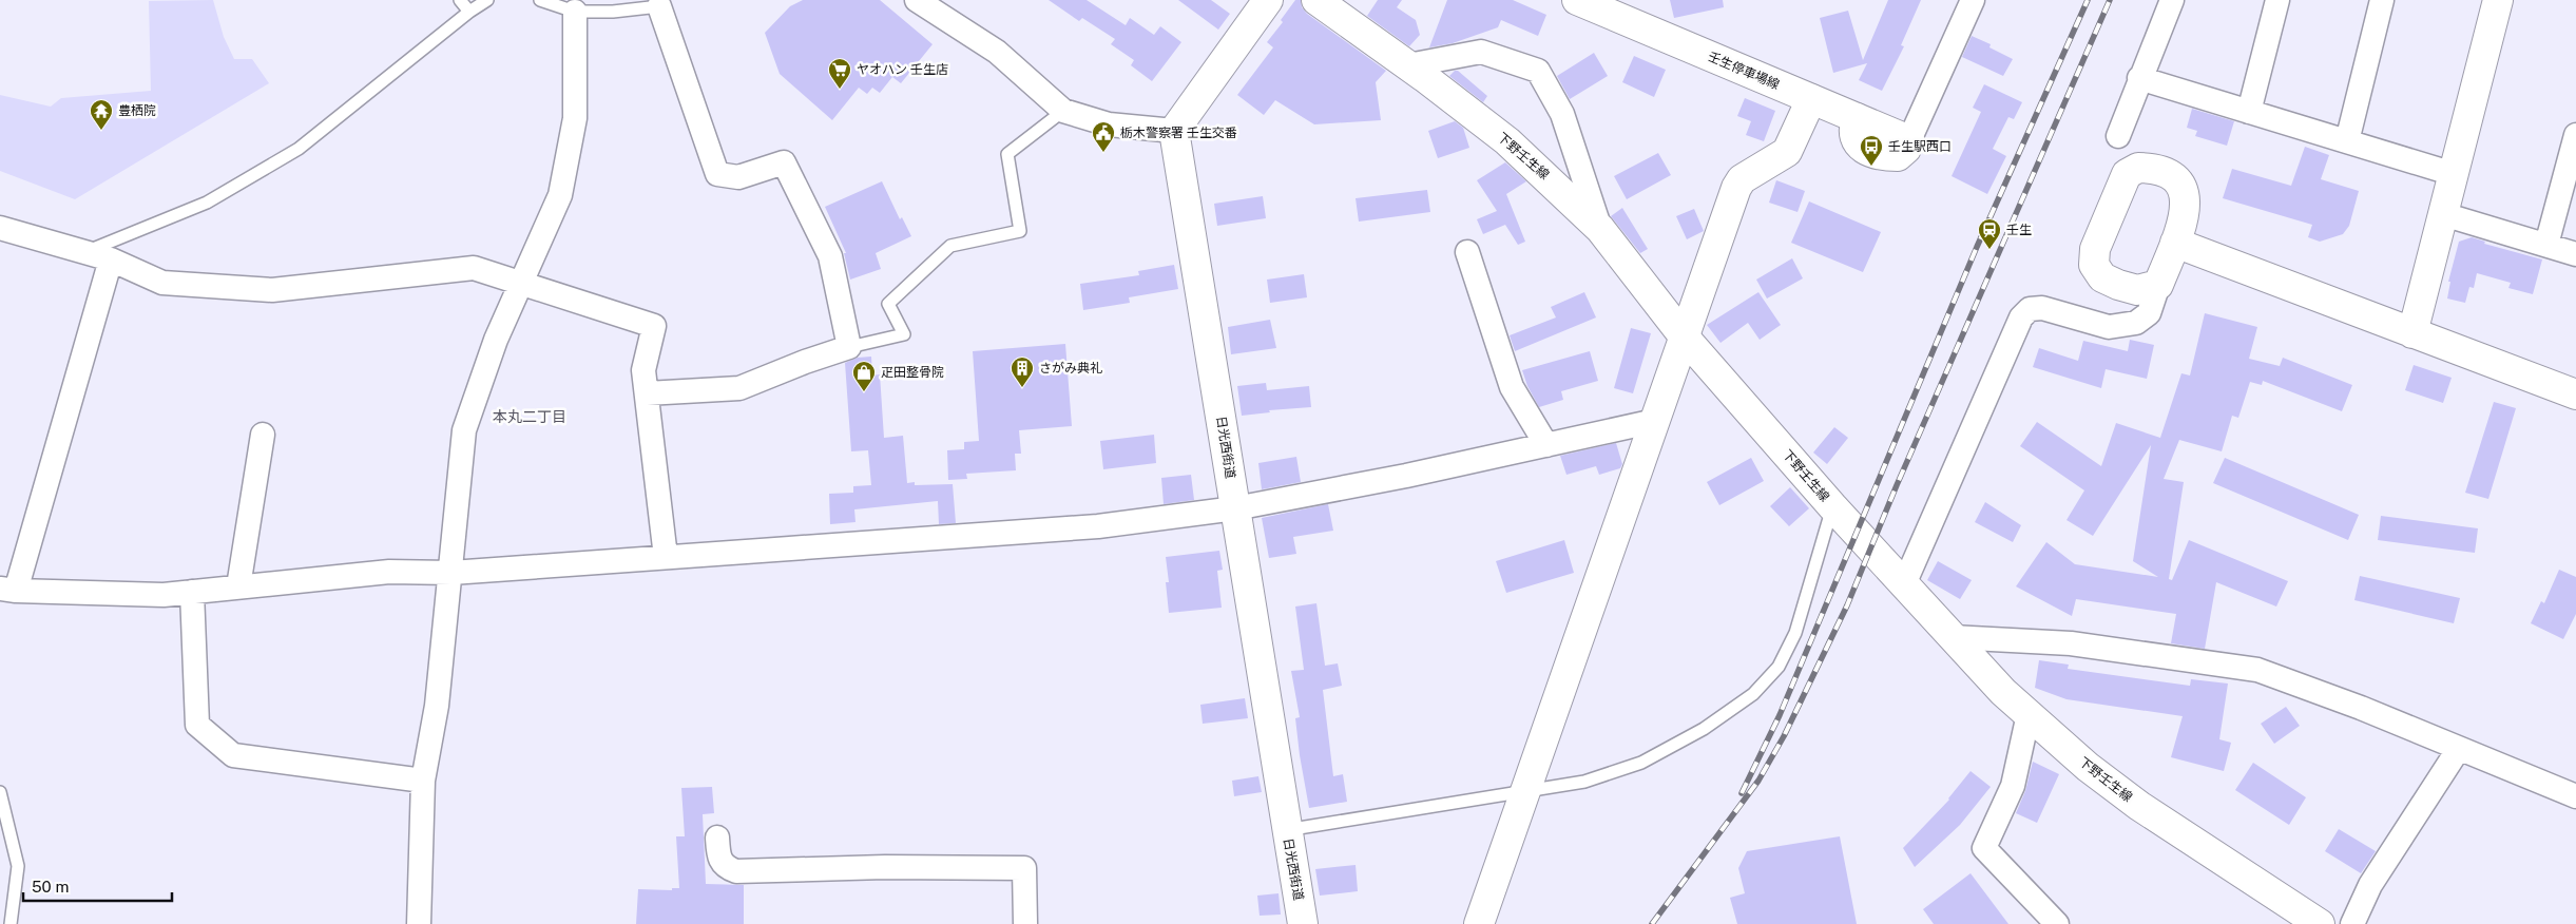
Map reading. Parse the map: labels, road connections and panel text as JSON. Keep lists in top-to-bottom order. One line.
{"streets":{"main road":["壬生停車場線","下野壬生線","日光西街道"]},"districts":["本丸二丁目"],"places":{"supermarket":["ヤオハン 壬生店"],"temple":["豊栖院"],"public building":["栃木警察署 壬生交番"],"bus stop":["壬生駅西口"],"station":["壬生"],"building":["さがみ典礼"],"shop":["疋田整骨院"]},"scale_bar":"50 m"}
